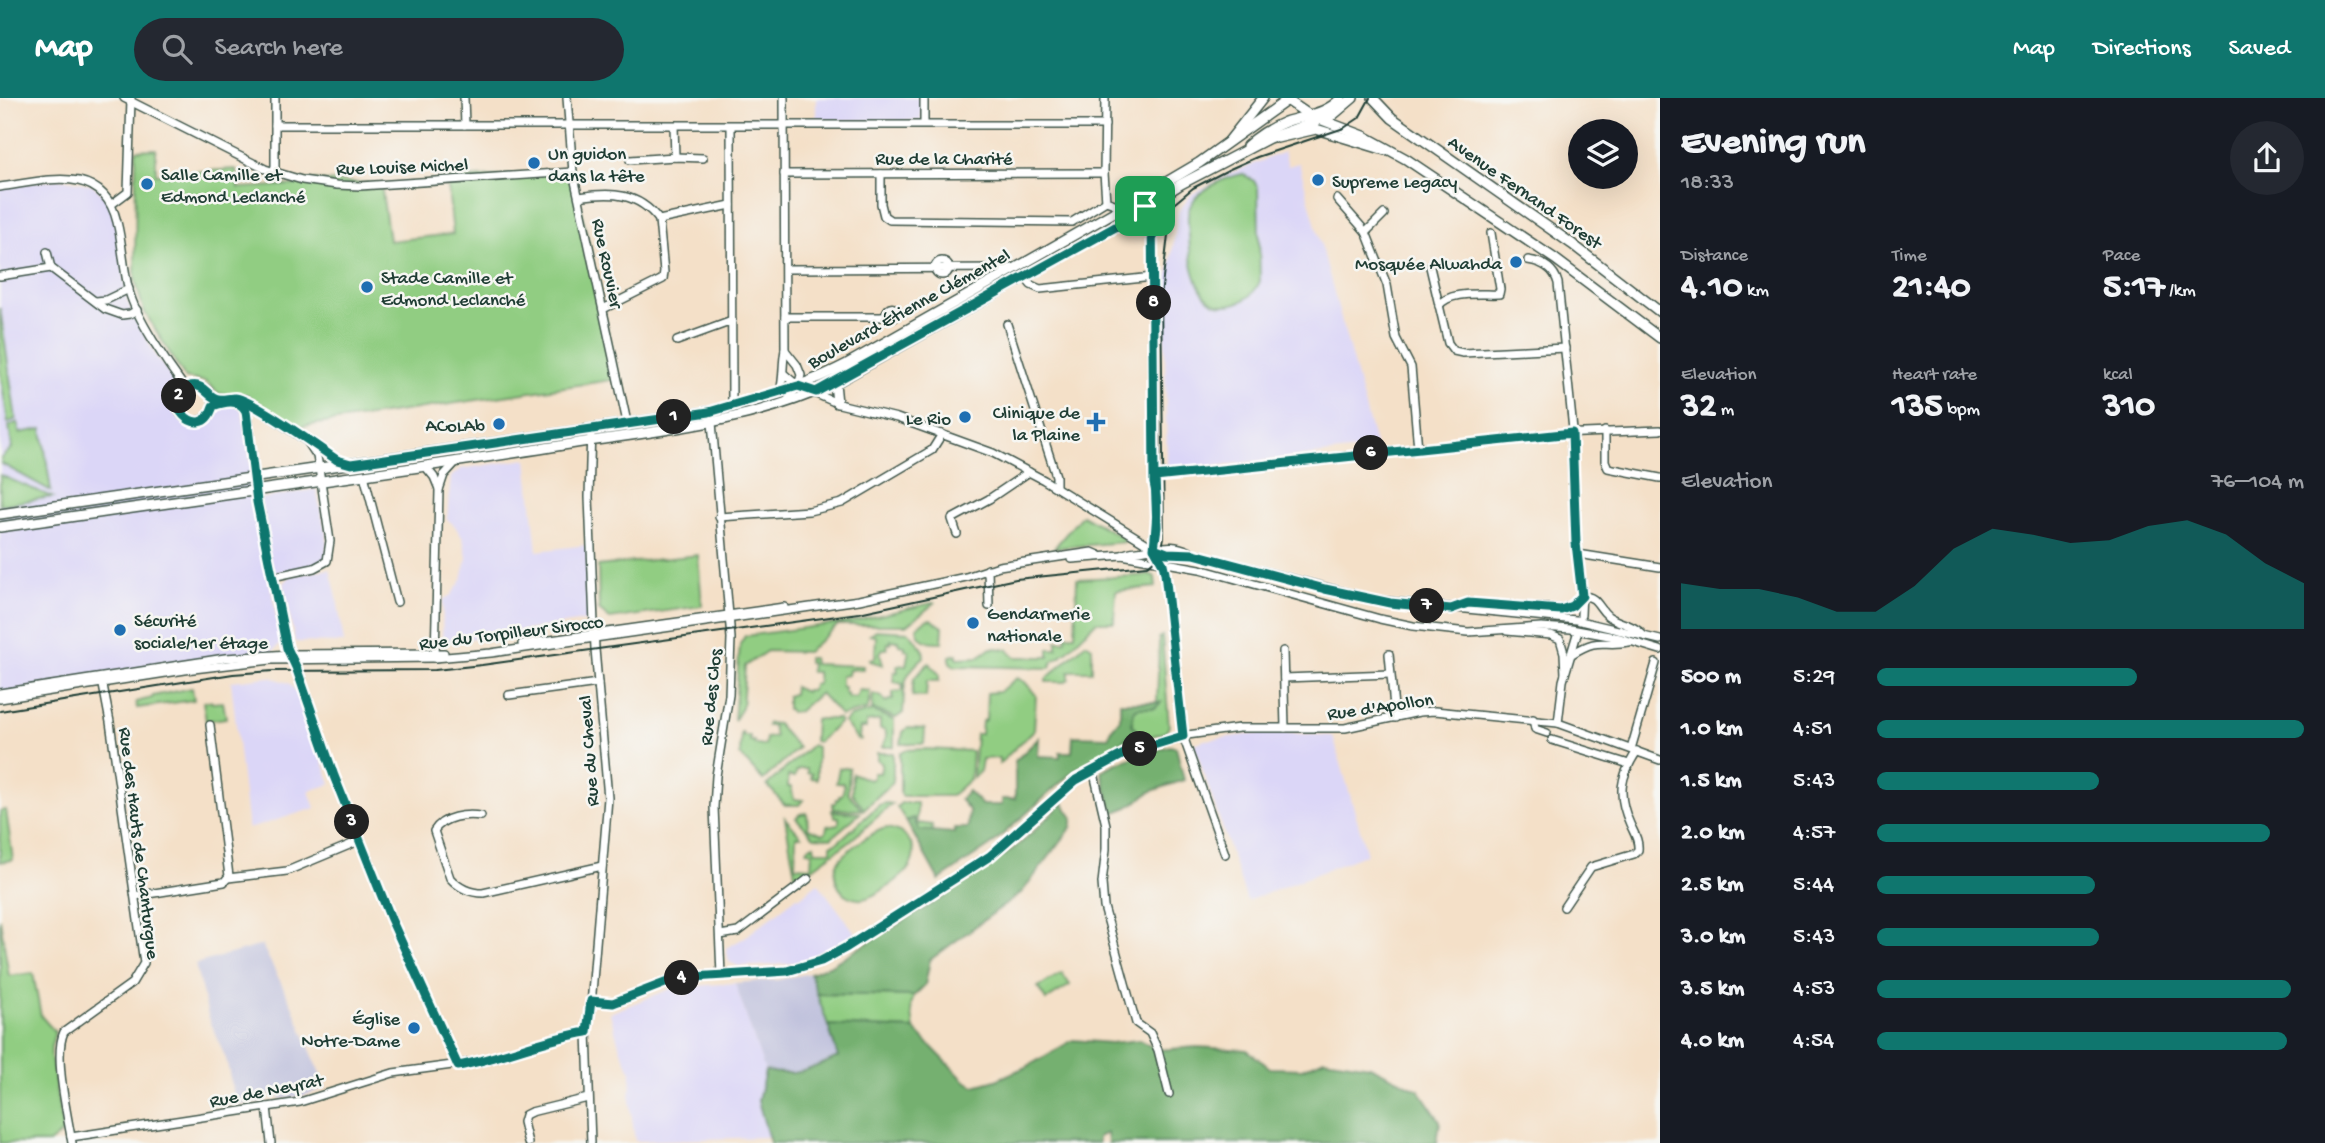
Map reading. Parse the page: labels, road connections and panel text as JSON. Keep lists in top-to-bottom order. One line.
{"streets":{"main road":["Avenue Fernand Forest","Boulevard Étienne Clémentel"],"street":["Rue de la Charité","Rue Louise Michel","Rue Rouvier","Rue du Torpilleur Sirocco","Rue des Clos","Rue d'Apollon","Rue du Cheval","Rue des Hauts de Chanturgue","Rue de Neyrat"]},"crossings":[["Rue Louise Michel","Rue Rouvier"],["Rue Rouvier","Boulevard Étienne Clémentel"],["Boulevard Étienne Clémentel","Rue des Clos"],["Boulevard Étienne Clémentel","Rue du Cheval"],["Rue du Torpilleur Sirocco","Rue des Clos"],["Rue du Torpilleur Sirocco","Rue du Cheval"],["Rue du Torpilleur Sirocco","Rue des Hauts de Chanturgue"],["Rue des Clos","Rue d'Apollon"],["Rue d'Apollon","Rue du Cheval"],["Rue du Cheval","Rue de Neyrat"],["Rue des Hauts de Chanturgue","Rue de Neyrat"]],"places":{"other":["Un guidon dans la tête","Supreme Legacy","Salle Camille et Edmond Leclanché","Mosquée Alwahda","Stade Camille et Edmond Leclanché","Le Rio","ACoLAb","Gendarmerie nationale","Sécurité sociale/1er étage","Église Notre-Dame"],"health":["Clinique de la Plaine"]},"page":{"header":"Map","search":"Search here","nav":["Map","Directions","Saved"],"heading":["Evening run","18:33"],"stats":[["Distance","4.10 km"],["Time","21:40"],["Pace","5:17 /km"],["Elevation","32 m"],["Heart rate","135 bpm"],["kcal","310"]],"pins":["8","2","1","6","7","5","3","4"],"chart":["Elevation","76–104 m"],"list":[{"name":"500 m","note":"5:29"},{"name":"1.0 km","note":"4:51"},{"name":"1.5 km","note":"5:43"},{"name":"2.0 km","note":"4:57"},{"name":"2.5 km","note":"5:44"},{"name":"3.0 km","note":"5:43"},{"name":"3.5 km","note":"4:53"},{"name":"4.0 km","note":"4:54"}]}}
